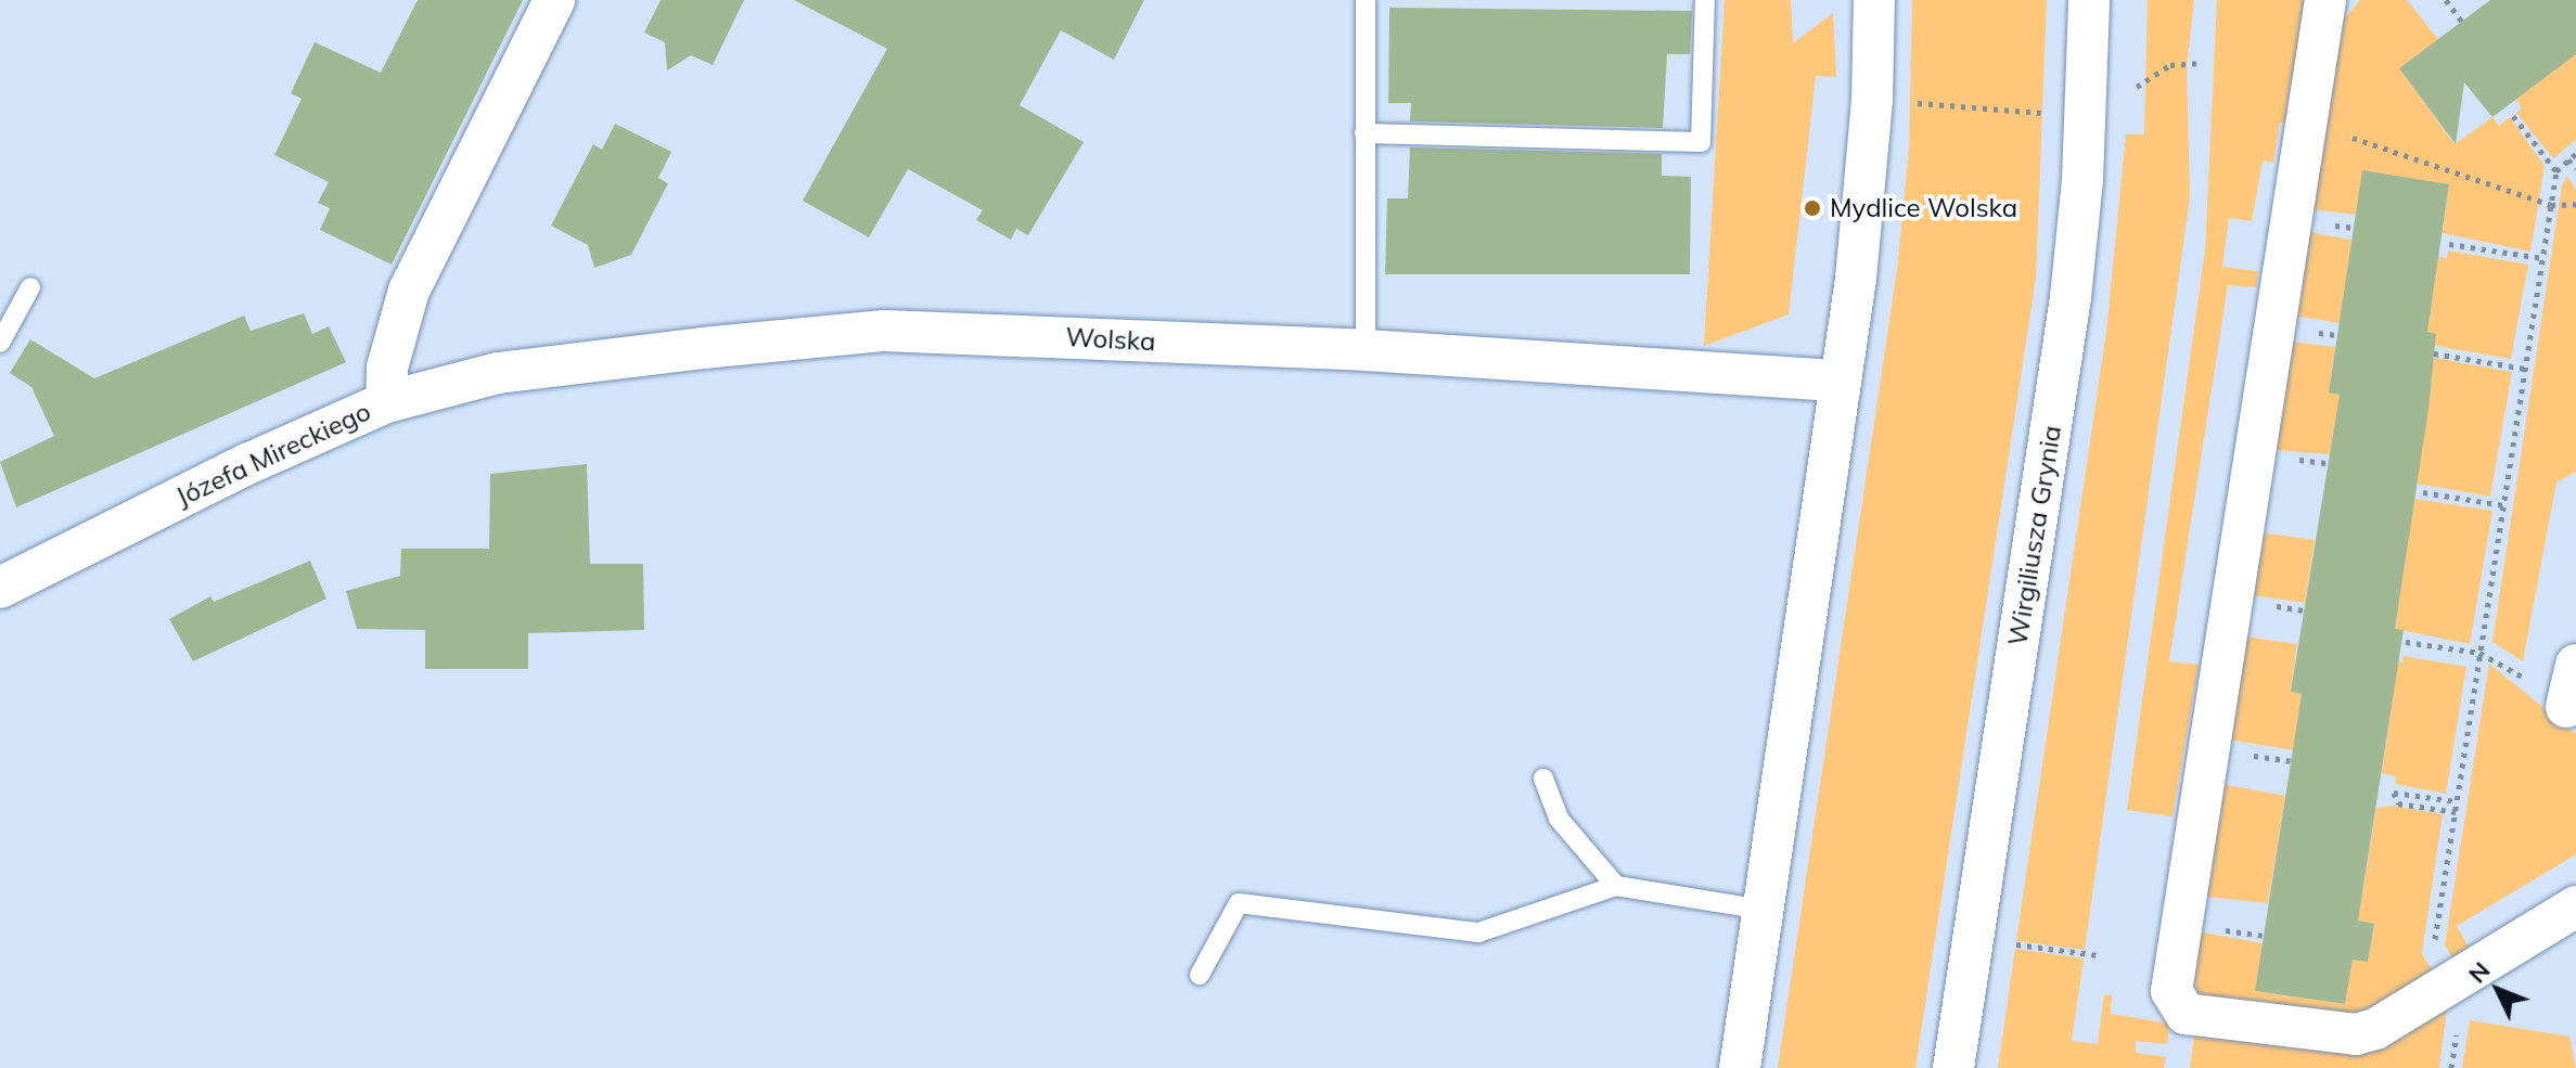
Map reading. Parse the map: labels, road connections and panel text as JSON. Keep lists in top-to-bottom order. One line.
{"streets":{"street":["Wolska","Józefa Mireckiego","Wirgiliusza Grynia"]},"crossings":[["Wolska","Józefa Mireckiego"]],"places":["Mydlice Wolska"],"north":"top left"}
